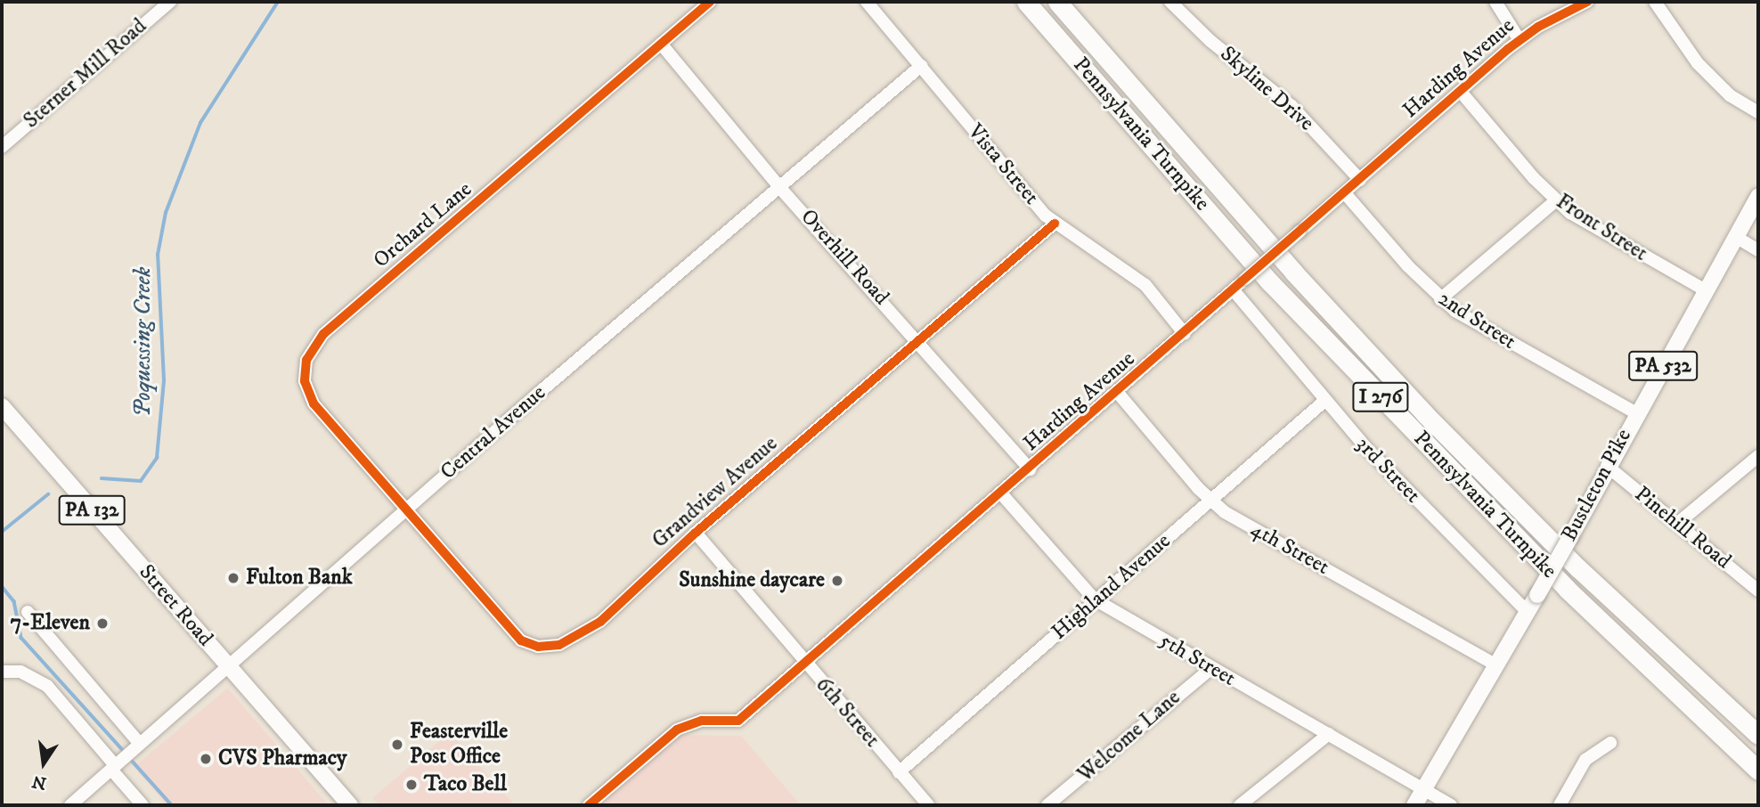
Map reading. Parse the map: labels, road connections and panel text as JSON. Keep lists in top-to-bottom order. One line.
{"streets":{"highway":["Pennsylvania Turnpike","I 276"],"main road":["PA 532","Bustleton Pike","PA 132","Street Road"],"street":["Harding Avenue","Sterner Mill Road","Skyline Drive","Vista Street","Orchard Lane","Front Street","Overhill Road","2nd Street","Central Avenue","3rd Street","Grandview Avenue","Pinehill Road","4th Street","Highland Avenue","5th Street","6th Street","Welcome Lane"]},"crossings":[["Harding Avenue","Skyline Drive"],["Harding Avenue","Vista Street"],["Harding Avenue","Front Street"],["Harding Avenue","Overhill Road"],["Harding Avenue","2nd Street"],["Harding Avenue","3rd Street"],["Harding Avenue","4th Street"],["Harding Avenue","5th Street"],["Harding Avenue","6th Street"],["Vista Street","Central Avenue"],["Vista Street","Grandview Avenue"],["Orchard Lane","Overhill Road"],["Orchard Lane","Central Avenue"],["Orchard Lane","Grandview Avenue"],["Front Street","Bustleton Pike"],["Overhill Road","Central Avenue"],["Overhill Road","Grandview Avenue"],["2nd Street","Bustleton Pike"],["Central Avenue","Grandview Avenue"],["Central Avenue","Street Road"],["3rd Street","Bustleton Pike"],["3rd Street","Highland Avenue"],["Bustleton Pike","Pinehill Road"],["Bustleton Pike","4th Street"],["Bustleton Pike","5th Street"],["Grandview Avenue","6th Street"],["4th Street","Highland Avenue"],["Highland Avenue","5th Street"],["Highland Avenue","6th Street"],["5th Street","Welcome Lane"]],"water":["Poquessing Creek"],"places":["Fulton Bank","Sunshine daycare","7-Eleven","Feasterville Post Office","CVS Pharmacy","Taco Bell"],"north":"bottom"}
